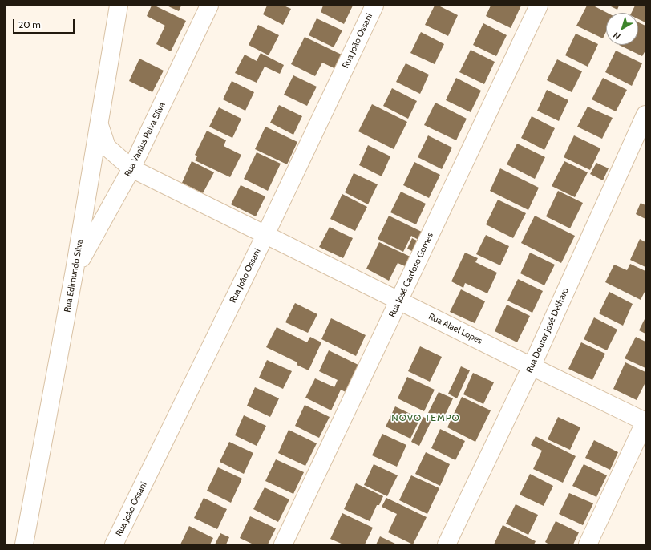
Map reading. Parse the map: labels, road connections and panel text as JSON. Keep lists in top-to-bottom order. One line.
{"streets":{"street":["Rua João Ossani","Rua Vanius Paiva Silva","Rua José Cardoso Gomes","Rua Edimundo Silva","Rua Alael Lopes","Rua Doutor José Delfraro"]},"crossings":[["Rua João Ossani","Rua Alael Lopes"],["Rua Vanius Paiva Silva","Rua Edimundo Silva"],["Rua Vanius Paiva Silva","Rua Alael Lopes"],["Rua José Cardoso Gomes","Rua Alael Lopes"],["Rua Edimundo Silva","Rua Alael Lopes"],["Rua Alael Lopes","Rua Doutor José Delfraro"]],"districts":["NOVO TEMPO"],"scale_bar":"20 m","north":"bottom left"}
